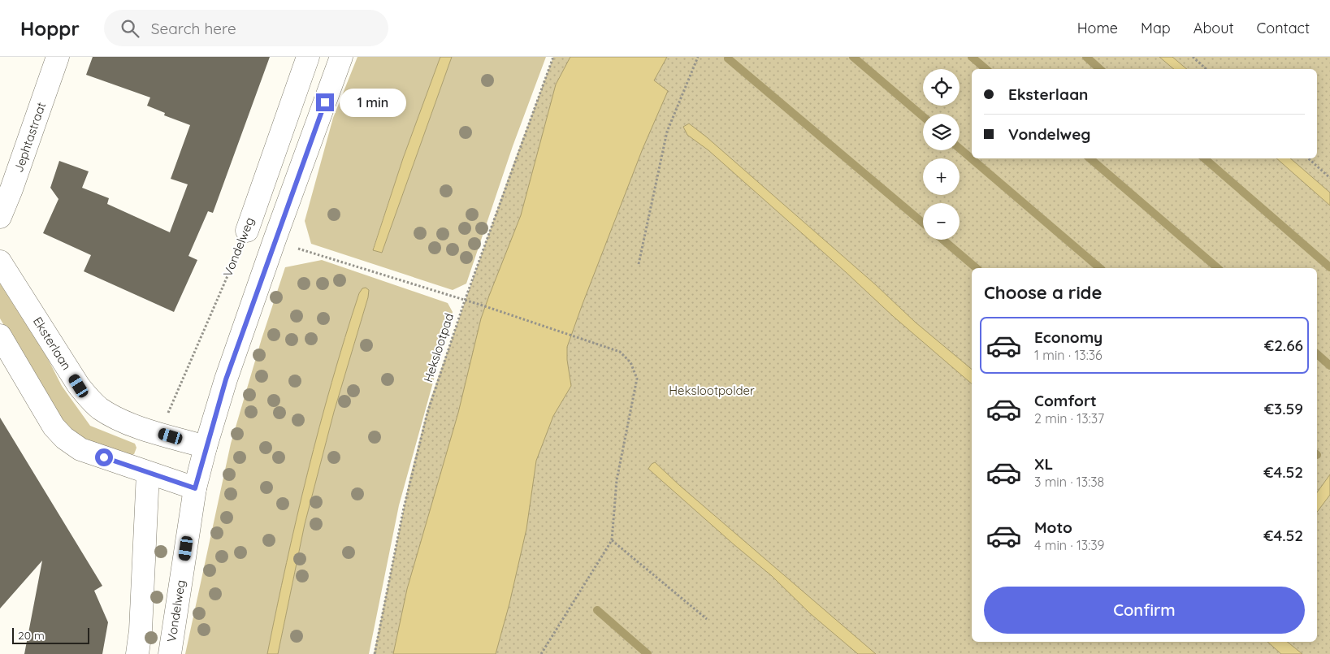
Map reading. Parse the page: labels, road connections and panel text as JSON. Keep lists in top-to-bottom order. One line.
{"streets":{"street":["Jephtastraat","Vondelweg","Eksterlaan"],"path":["Hekslootpad"]},"crossings":[["Vondelweg","Eksterlaan"]],"parks":["Hekslootpolder"],"scale_bar":"20 m","page":{"header":"Hoppr","search":"Search here","nav":["Home","Map","About","Contact"],"map_buttons":["+","−"],"banner":["Eksterlaan","Vondelweg"],"bubble":"1 min","heading":"Choose a ride","list":[{"name":"Economy","note":"1 min · 13:36","value":"€2.66"},{"name":"Comfort","note":"2 min · 13:37","value":"€3.59"},{"name":"XL","note":"3 min · 13:38","value":"€4.52"},{"name":"Moto","note":"4 min · 13:39","value":"€4.52"}],"buttons":"Confirm","scale":"20 m"}}
